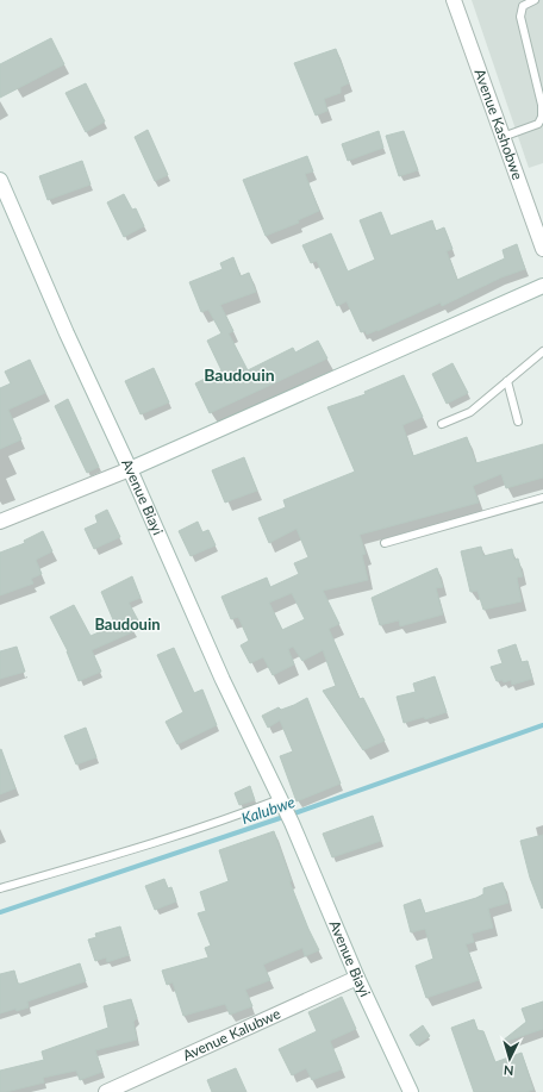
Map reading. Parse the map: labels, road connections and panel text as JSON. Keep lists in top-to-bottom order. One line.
{"streets":{"street":["Avenue Kashobwe","Avenue Biayi","Avenue Kalubwe"]},"crossings":[["Avenue Biayi","Avenue Kalubwe"]],"districts":["Baudouin","Baudouin"],"water":["Kalubwe"],"north":"bottom"}
